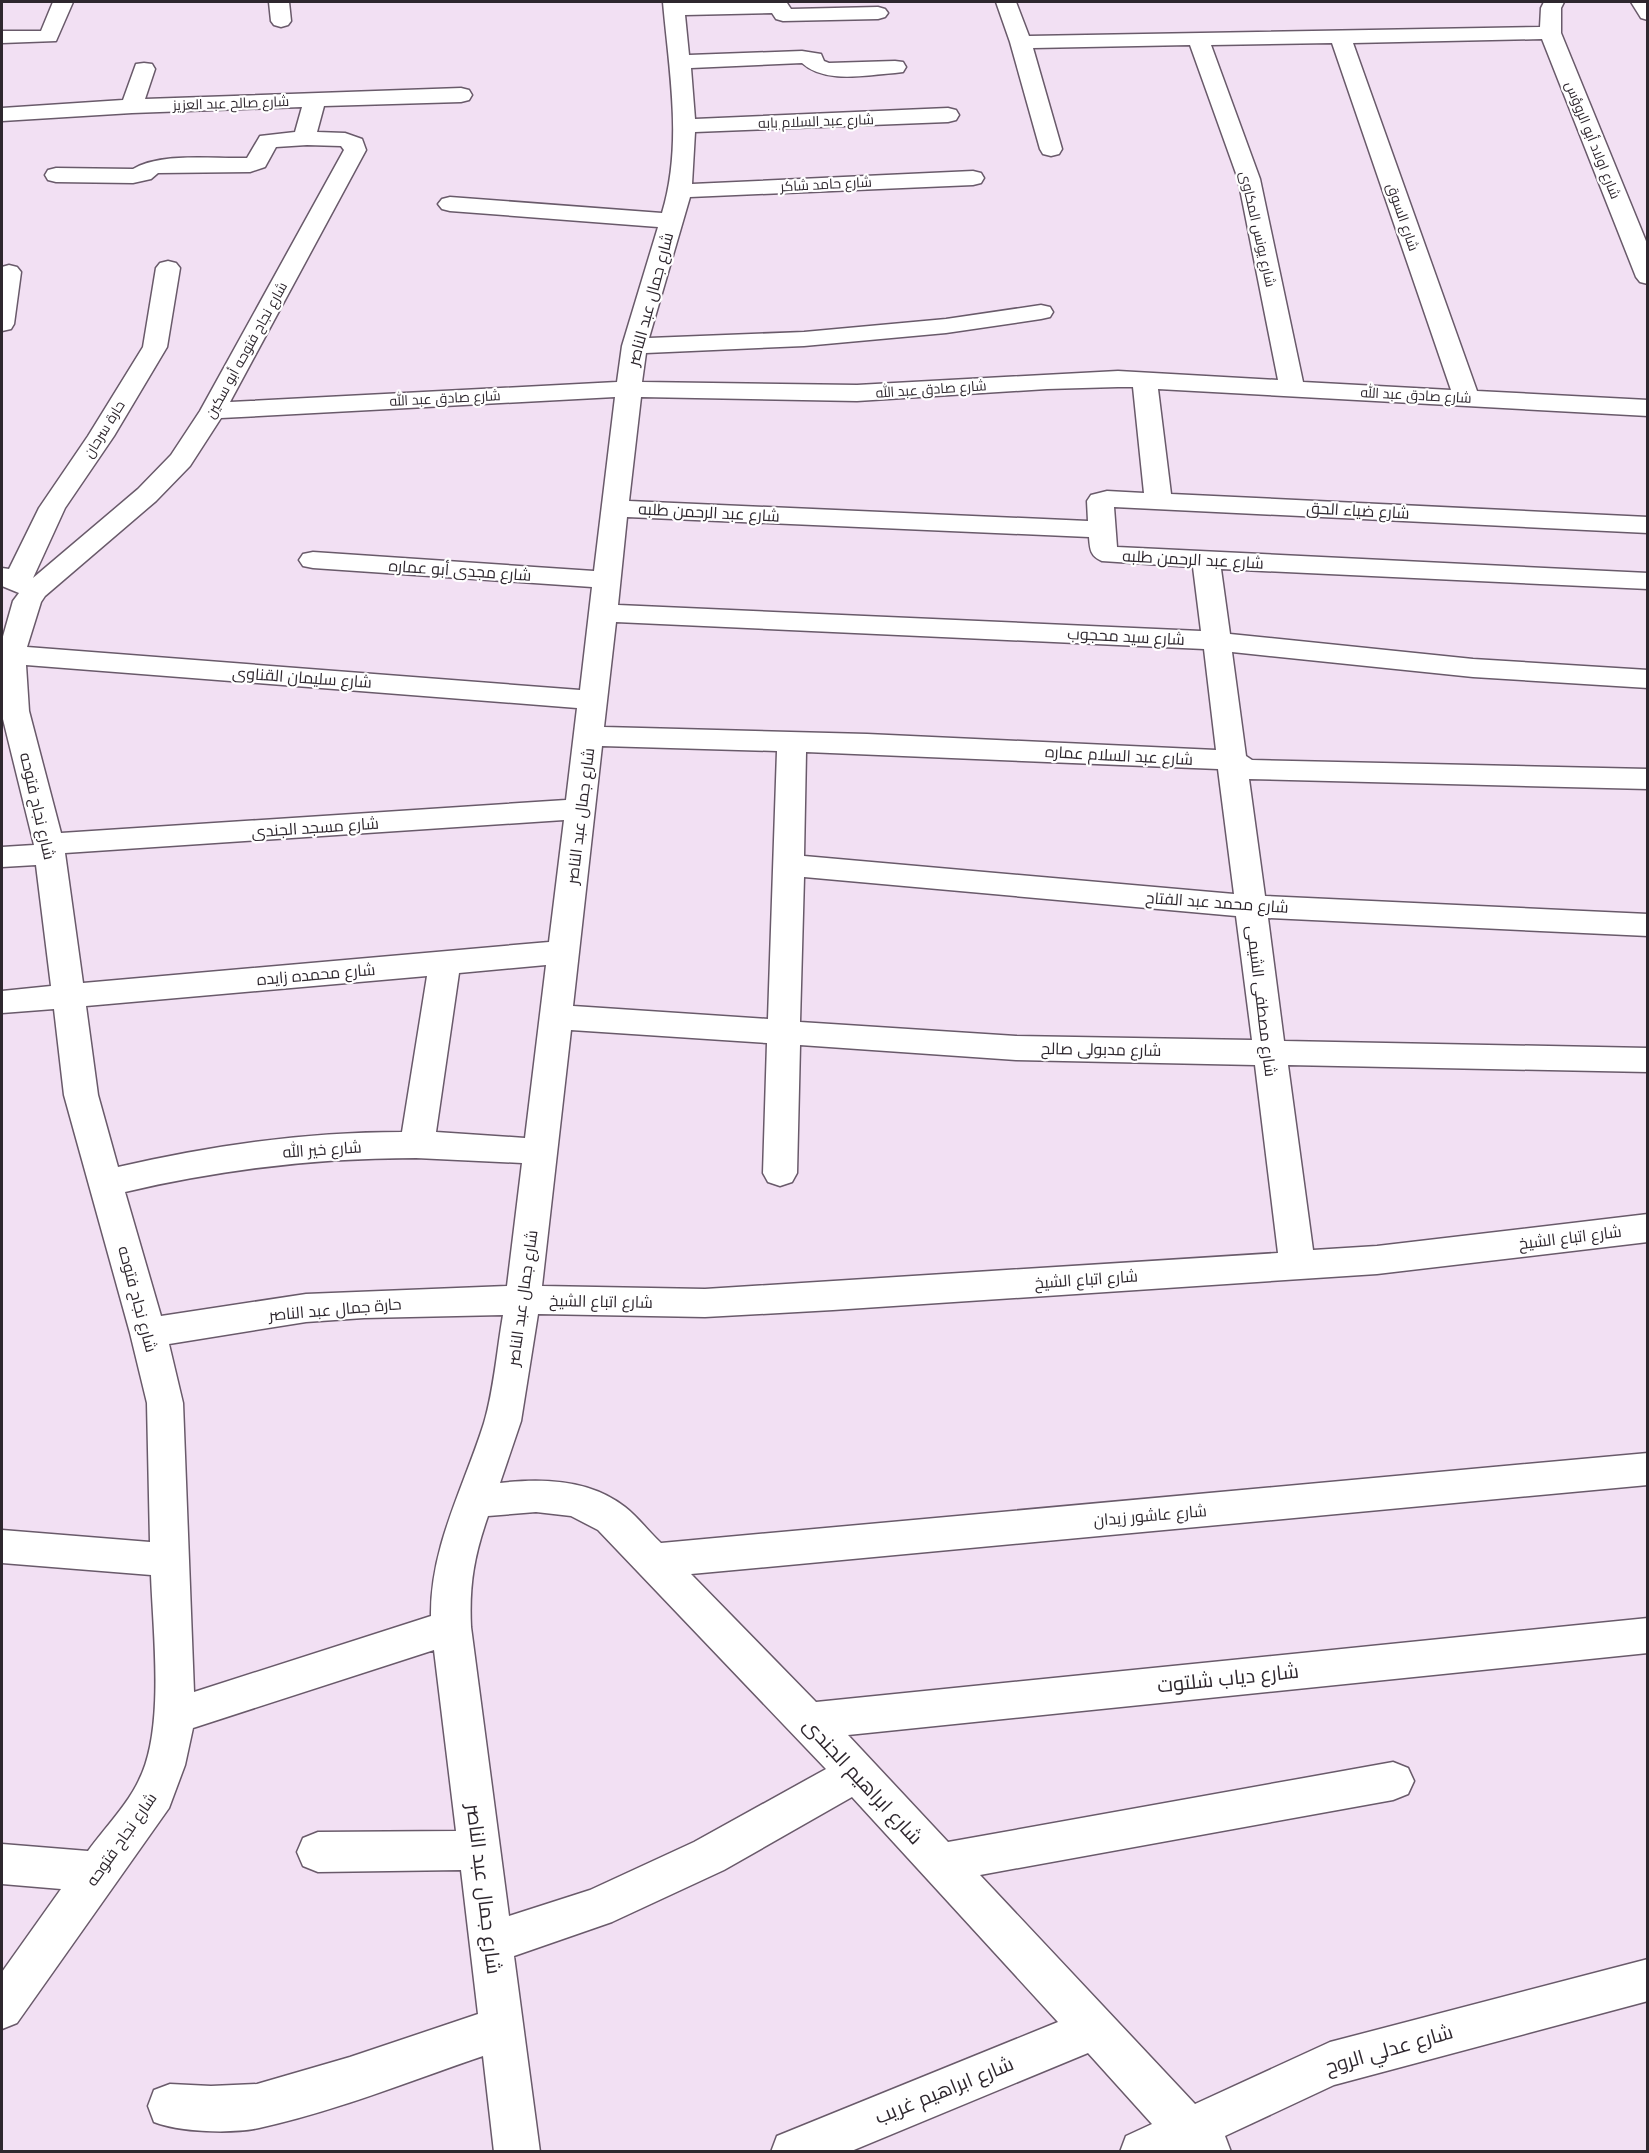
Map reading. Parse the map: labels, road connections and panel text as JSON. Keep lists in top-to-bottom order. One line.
{"streets":{"street":["شارع صالح عبد العزيز","شارع عبد السلام بابه","شارع اولاد أبو الروؤس","شارع حامد شاكر","شارع السوق","شارع يونس المكاوى","شارع جمال عبد الناصر","شارع نجاح فتوحه أبو سكين","شارع صادق عبد الله","حارة سرحان","شارع ضياء الحق","شارع عبد الرحمن طلبه","شارع مجدى أبو عماره","شارع سيد محجوب","شارع سليمان القناوى","شارع عبد السلام عماره","شارع نجاح فتوحه","شارع مسجد الجندى","شارع محمد عبد الفتاح","شارع محمده زايده","شارع مصطفى الشيمى","شارع مدبولى صالح","شارع خير الله","شارع اتباع الشيخ","حارة جمال عبد الناصر","شارع عاشور زيدان","شارع دياب شلتوت","شارع ابراهيم الجندى","شارع عدلي الروح","شارع ابراهيم غريب"]},"crossings":[["شارع عبد السلام بابه","شارع جمال عبد الناصر"],["شارع حامد شاكر","شارع جمال عبد الناصر"],["شارع السوق","شارع صادق عبد الله"],["شارع يونس المكاوى","شارع صادق عبد الله"],["شارع جمال عبد الناصر","شارع صادق عبد الله"],["شارع جمال عبد الناصر","شارع عبد الرحمن طلبه"],["شارع جمال عبد الناصر","شارع مجدى أبو عماره"],["شارع جمال عبد الناصر","شارع سيد محجوب"],["شارع جمال عبد الناصر","شارع سليمان القناوى"],["شارع جمال عبد الناصر","شارع عبد السلام عماره"],["شارع جمال عبد الناصر","شارع مسجد الجندى"],["شارع جمال عبد الناصر","شارع محمده زايده"],["شارع جمال عبد الناصر","شارع مدبولى صالح"],["شارع جمال عبد الناصر","شارع خير الله"],["شارع جمال عبد الناصر","شارع اتباع الشيخ"],["شارع جمال عبد الناصر","حارة جمال عبد الناصر"],["شارع جمال عبد الناصر","شارع ابراهيم الجندى"],["شارع نجاح فتوحه أبو سكين","شارع صادق عبد الله"],["شارع نجاح فتوحه أبو سكين","حارة سرحان"],["شارع نجاح فتوحه أبو سكين","شارع نجاح فتوحه"],["حارة سرحان","شارع نجاح فتوحه"],["شارع ضياء الحق","شارع عبد الرحمن طلبه"],["شارع عبد الرحمن طلبه","شارع مصطفى الشيمى"],["شارع سيد محجوب","شارع مصطفى الشيمى"],["شارع سليمان القناوى","شارع نجاح فتوحه"],["شارع عبد السلام عماره","شارع مصطفى الشيمى"],["شارع نجاح فتوحه","شارع مسجد الجندى"],["شارع نجاح فتوحه","شارع محمده زايده"],["شارع نجاح فتوحه","شارع خير الله"],["شارع نجاح فتوحه","حارة جمال عبد الناصر"],["شارع محمد عبد الفتاح","شارع مصطفى الشيمى"],["شارع مصطفى الشيمى","شارع مدبولى صالح"],["شارع مصطفى الشيمى","شارع اتباع الشيخ"],["شارع اتباع الشيخ","حارة جمال عبد الناصر"],["شارع عاشور زيدان","شارع ابراهيم الجندى"],["شارع دياب شلتوت","شارع ابراهيم الجندى"],["شارع ابراهيم الجندى","شارع عدلي الروح"],["شارع ابراهيم الجندى","شارع ابراهيم غريب"]]}
